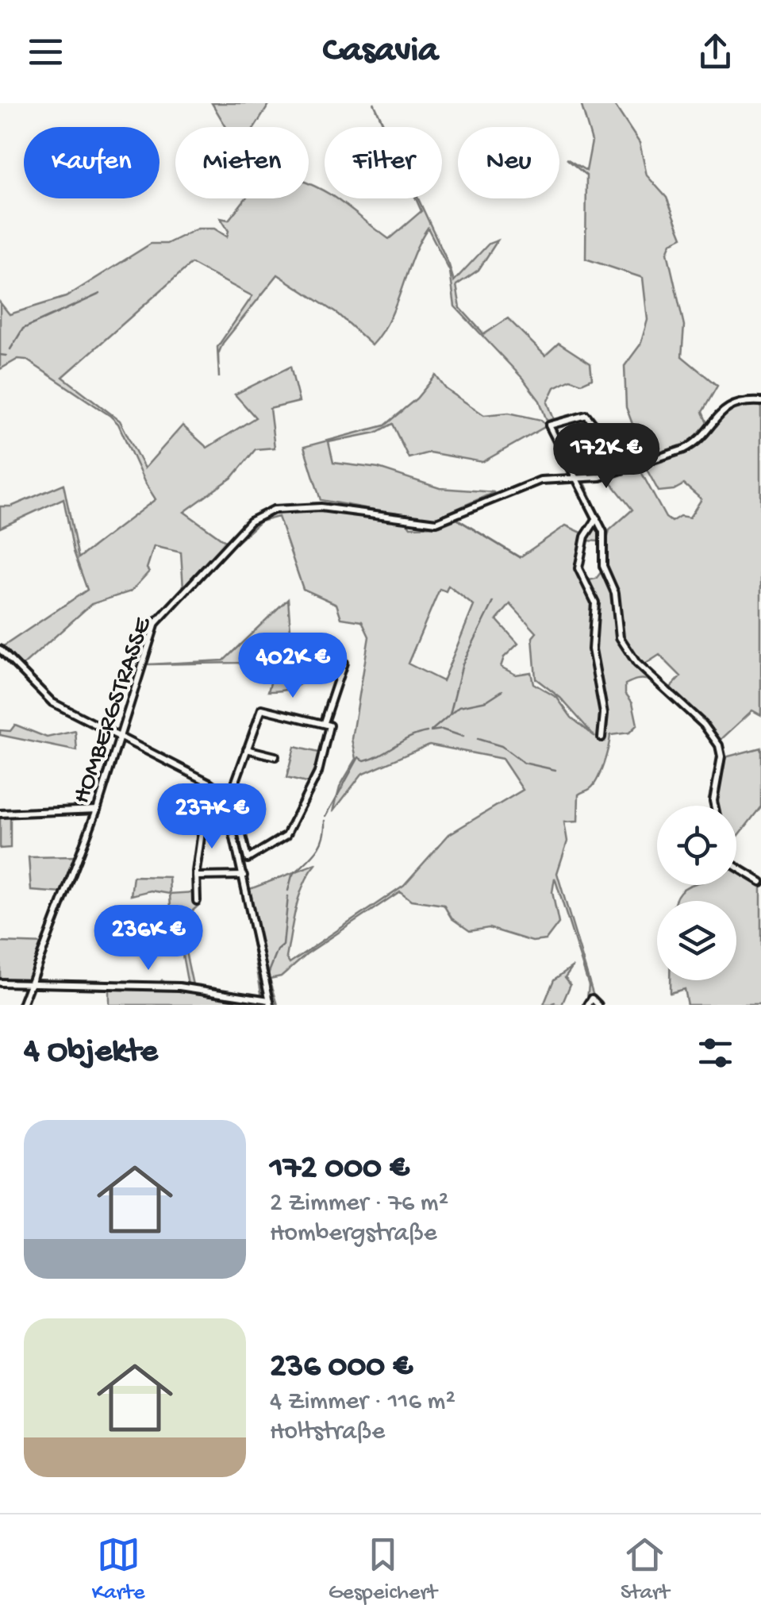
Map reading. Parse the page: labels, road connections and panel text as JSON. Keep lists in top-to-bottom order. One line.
{"streets":{"street":["HOMBERGSTRASSE"]},"page":{"header":"Casavia","chip":["Kaufen","Mieten","Filter","Neu"],"price":["172K €","402K €","237K €","236K €"],"heading":"4 Objekte","list":[{"name":"172 000 €","note":"2 Zimmer · 76 m² · Hombergstraße"},{"name":"236 000 €","note":"4 Zimmer · 116 m² · Holtstraße"}],"tabs":["Karte","Gespeichert","Start"]}}
